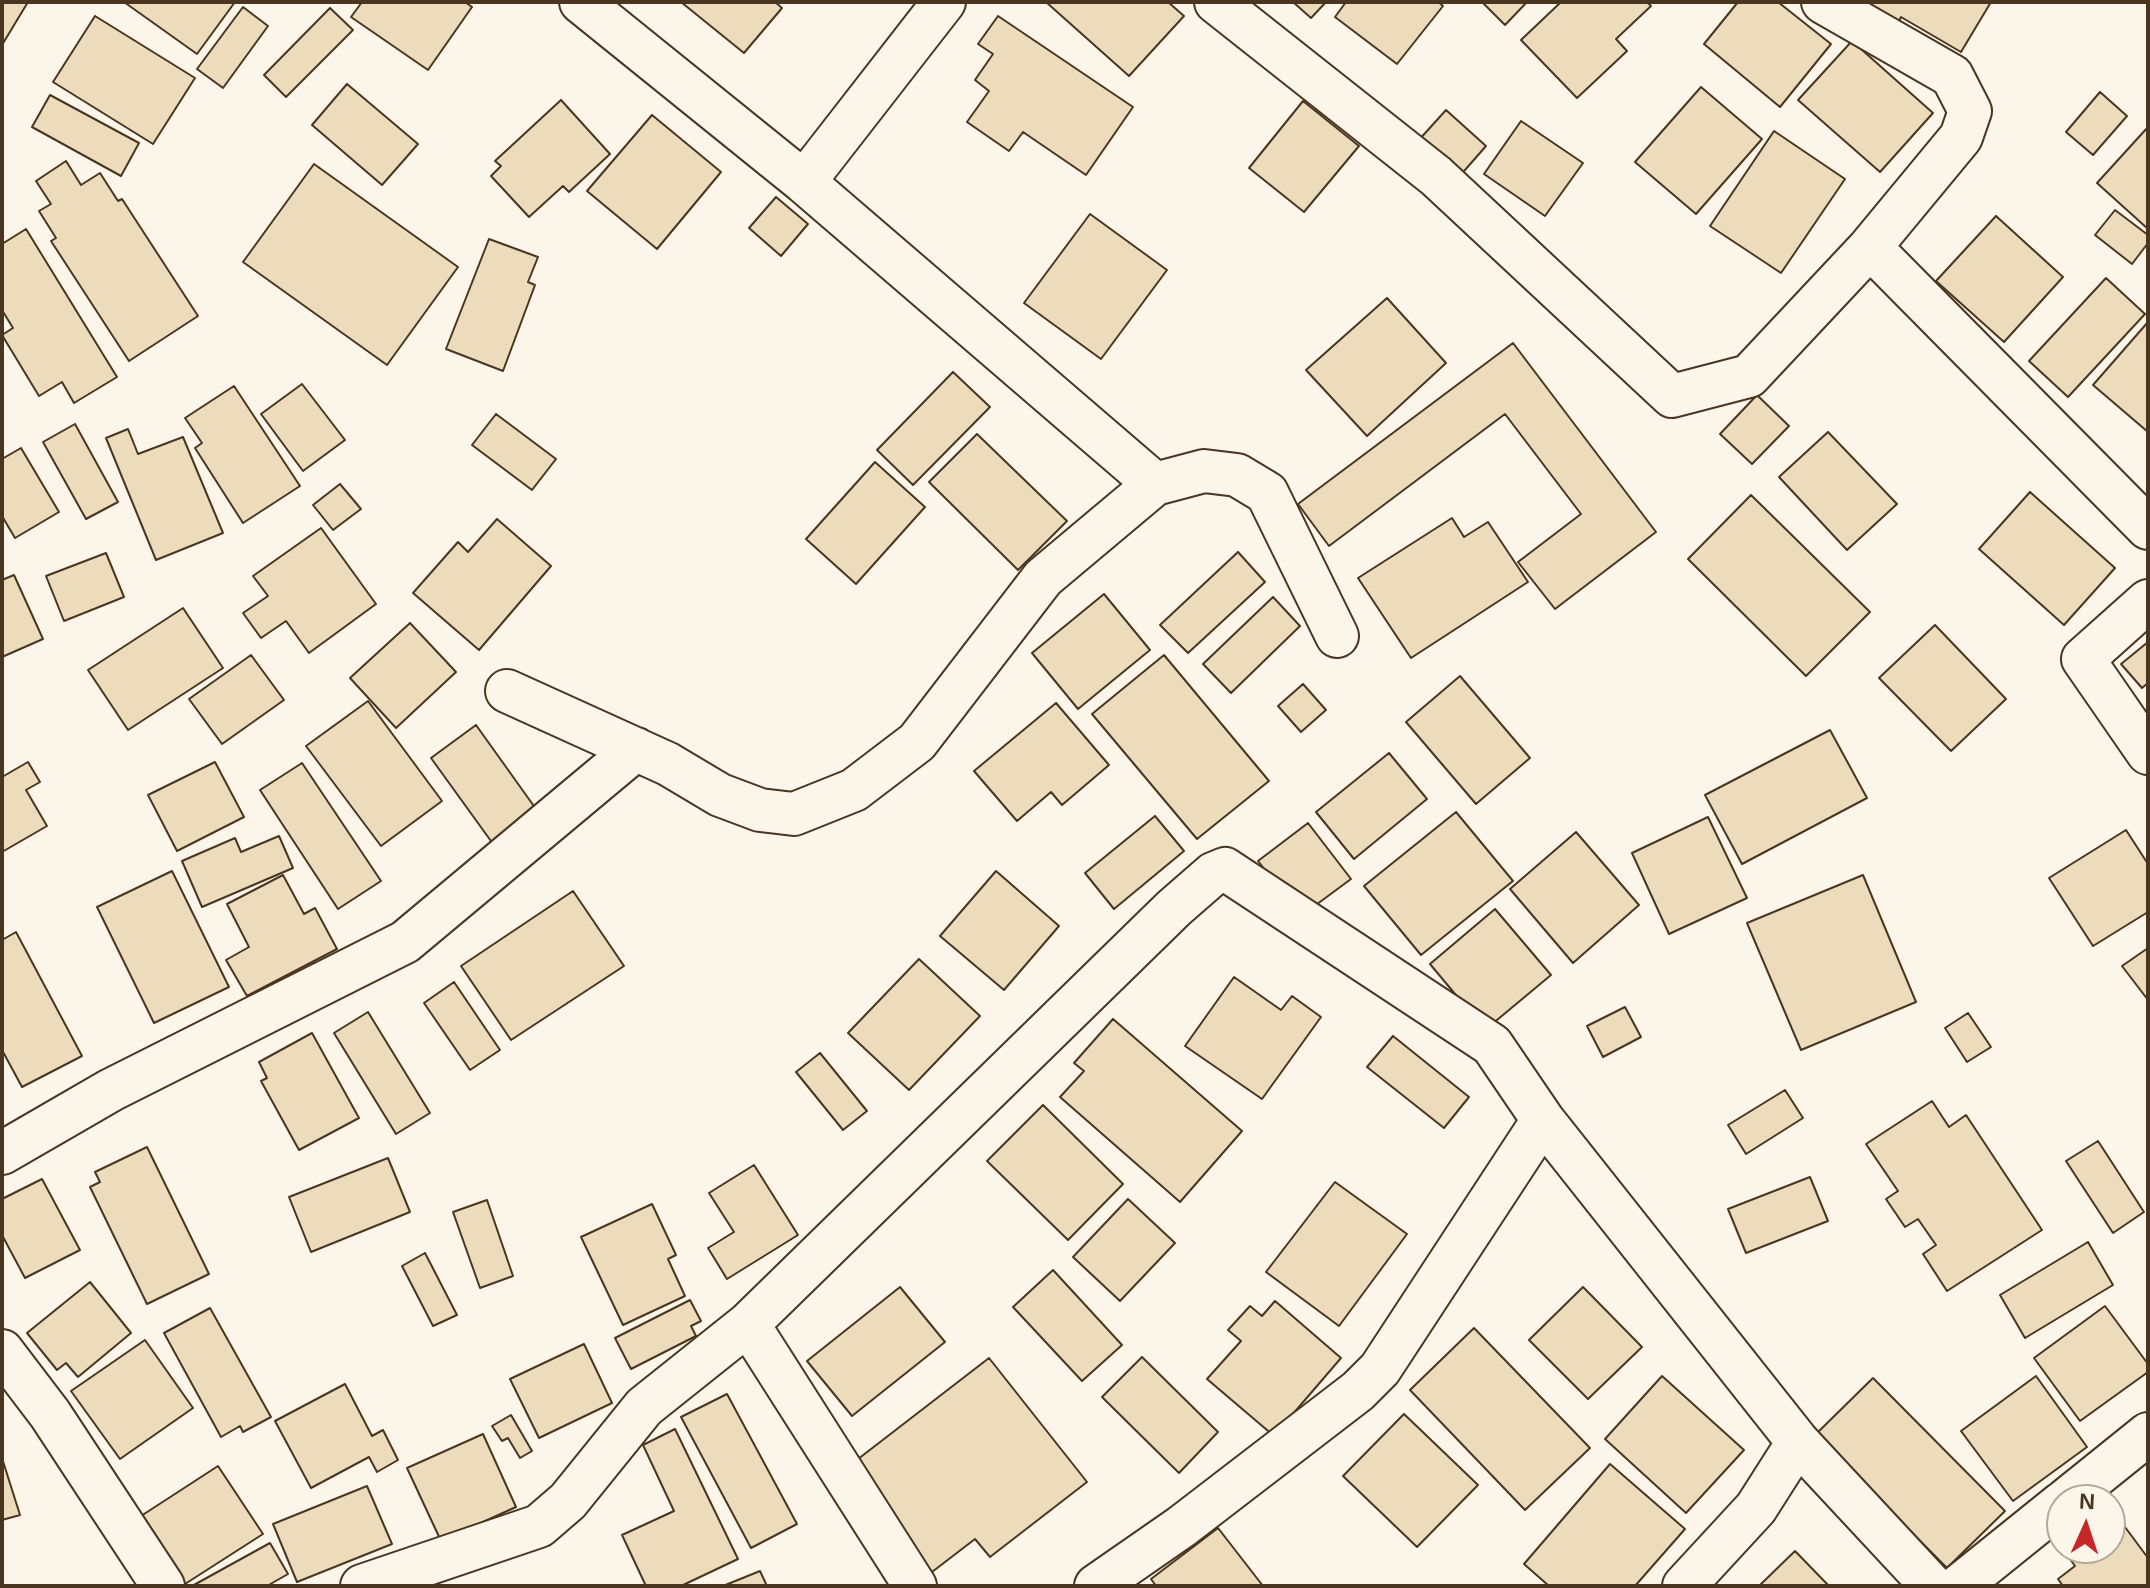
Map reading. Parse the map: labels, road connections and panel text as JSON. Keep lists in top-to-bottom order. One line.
{"north":"top"}
